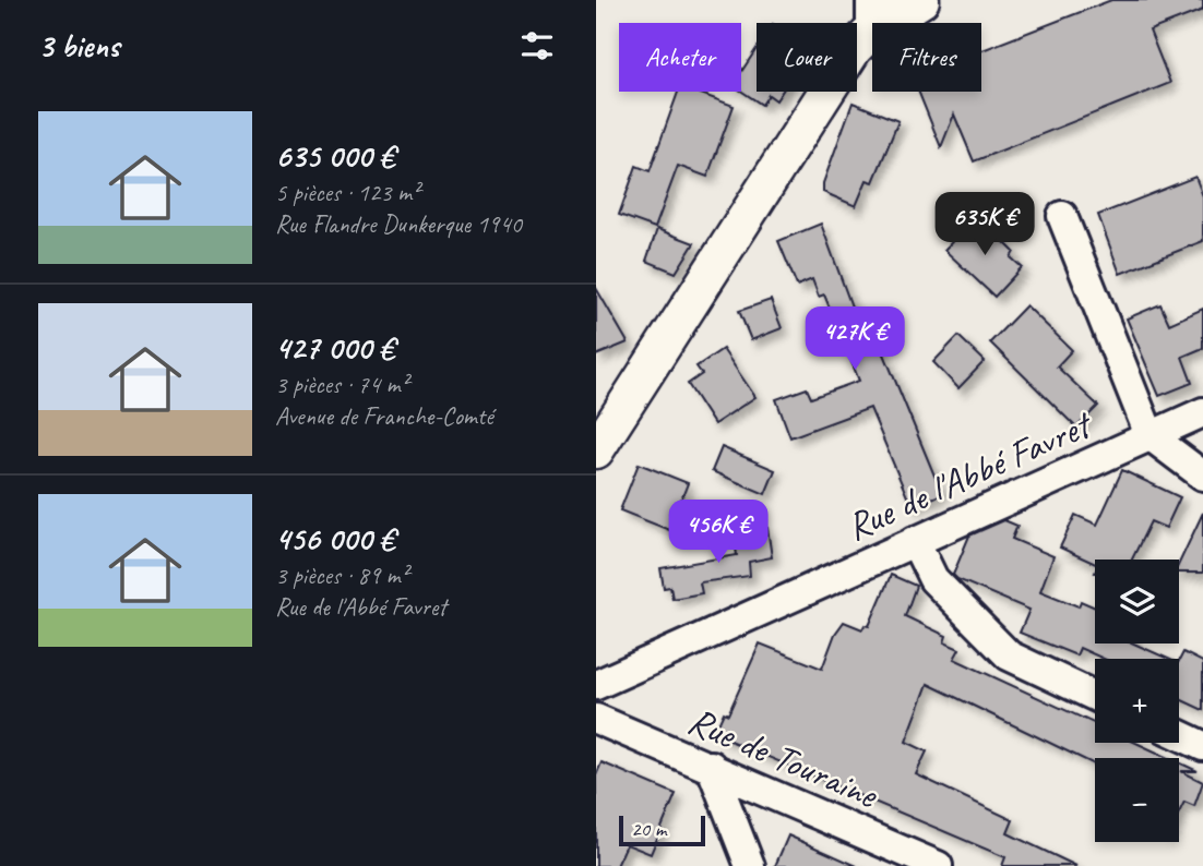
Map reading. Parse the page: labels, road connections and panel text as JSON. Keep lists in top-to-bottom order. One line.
{"streets":{"street":["Rue de l'Abbé Favret","Rue de Touraine"]},"scale_bar":"20 m","page":{"heading":"3 biens","chip":["Acheter","Louer","Filtres"],"list":[{"name":"635 000 €","note":"5 pièces · 123 m² · Rue Flandre Dunkerque 1940"},{"name":"427 000 €","note":"3 pièces · 74 m² · Avenue de Franche-Comté"},{"name":"456 000 €","note":"3 pièces · 89 m² · Rue de l'Abbé Favret"}],"price":["635K €","427K €","456K €"],"map_buttons":["+","−"],"scale":"20 m"}}
